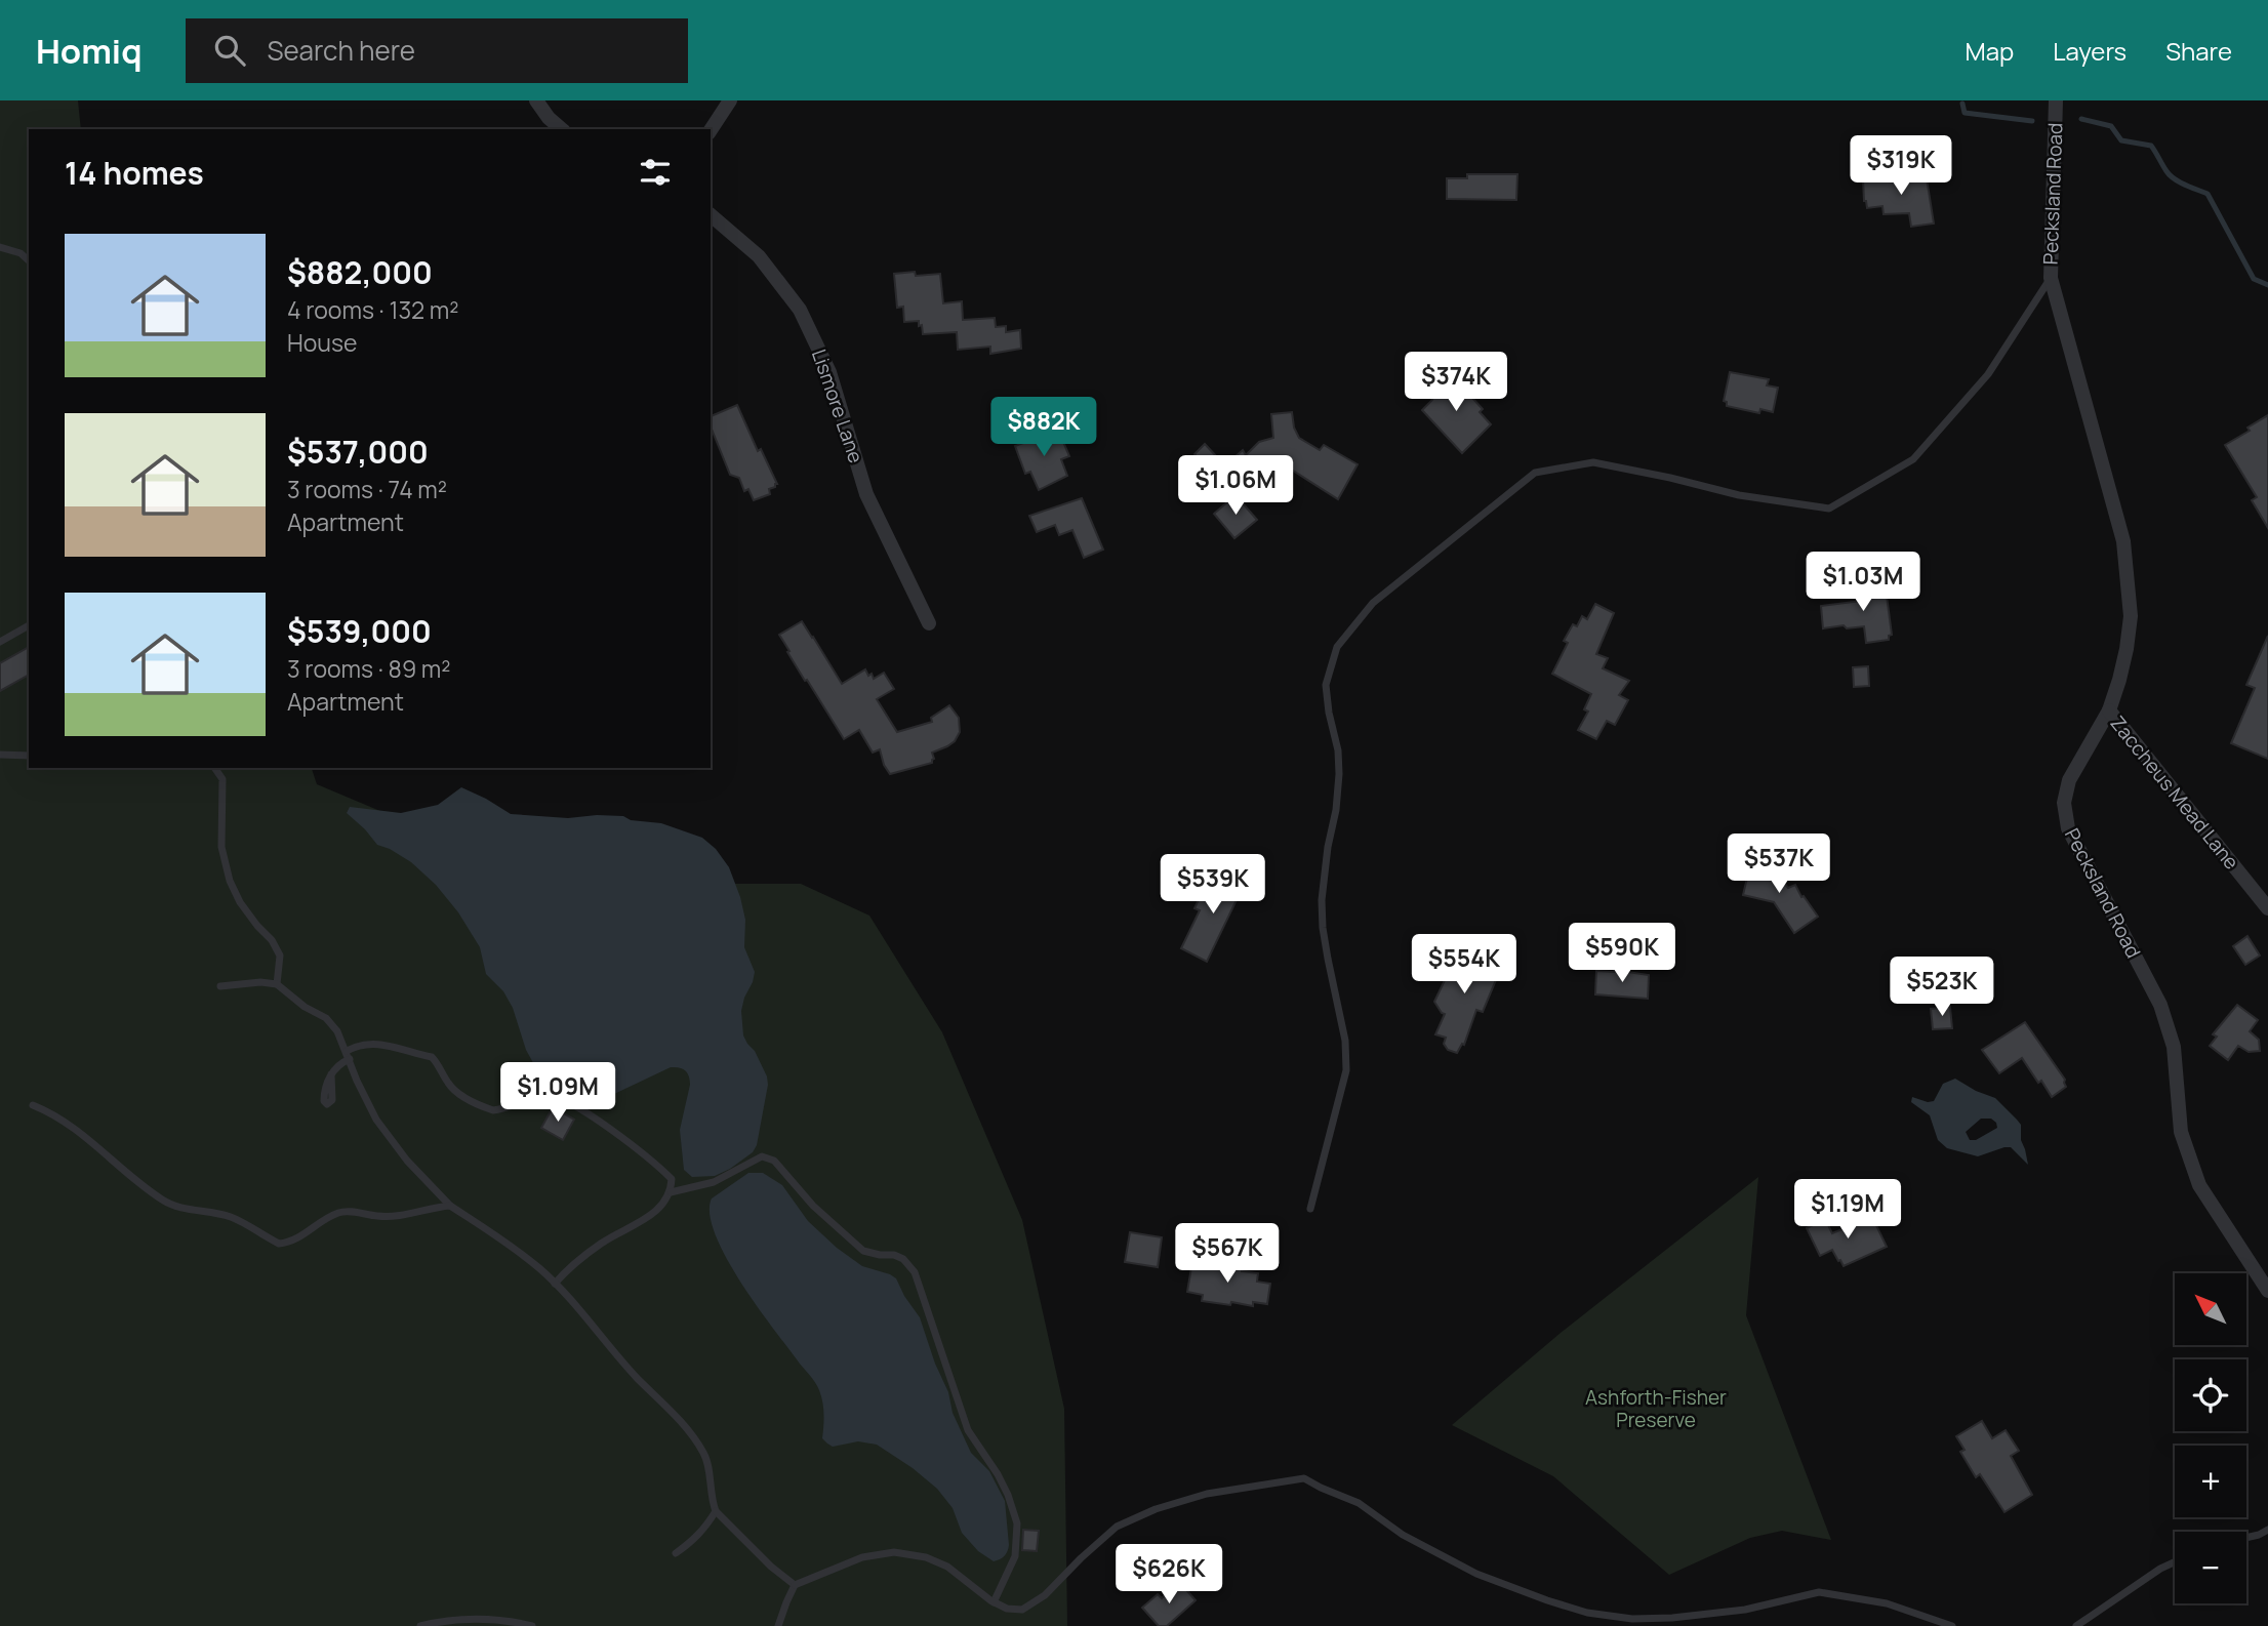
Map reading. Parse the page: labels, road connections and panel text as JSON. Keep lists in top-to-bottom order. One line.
{"streets":{"street":["Pecksland Road","Lismore Lane","Zaccheus Mead Lane"]},"crossings":[["Pecksland Road","Zaccheus Mead Lane"]],"parks":["Ashforth-Fisher Preserve"],"north":"top left","page":{"header":"Homiq","search":"Search here","nav":["Map","Layers","Share"],"heading":"14 homes","price":["$319K","$374K","$882K","$1.06M","$1.03M","$537K","$539K","$590K","$554K","$523K","$1.09M","$1.19M","$567K","$626K"],"list":[{"name":"$882,000","note":"4 rooms · 132 m² · House"},{"name":"$537,000","note":"3 rooms · 74 m² · Apartment"},{"name":"$539,000","note":"3 rooms · 89 m² · Apartment"}],"map_buttons":["+","−"]}}
